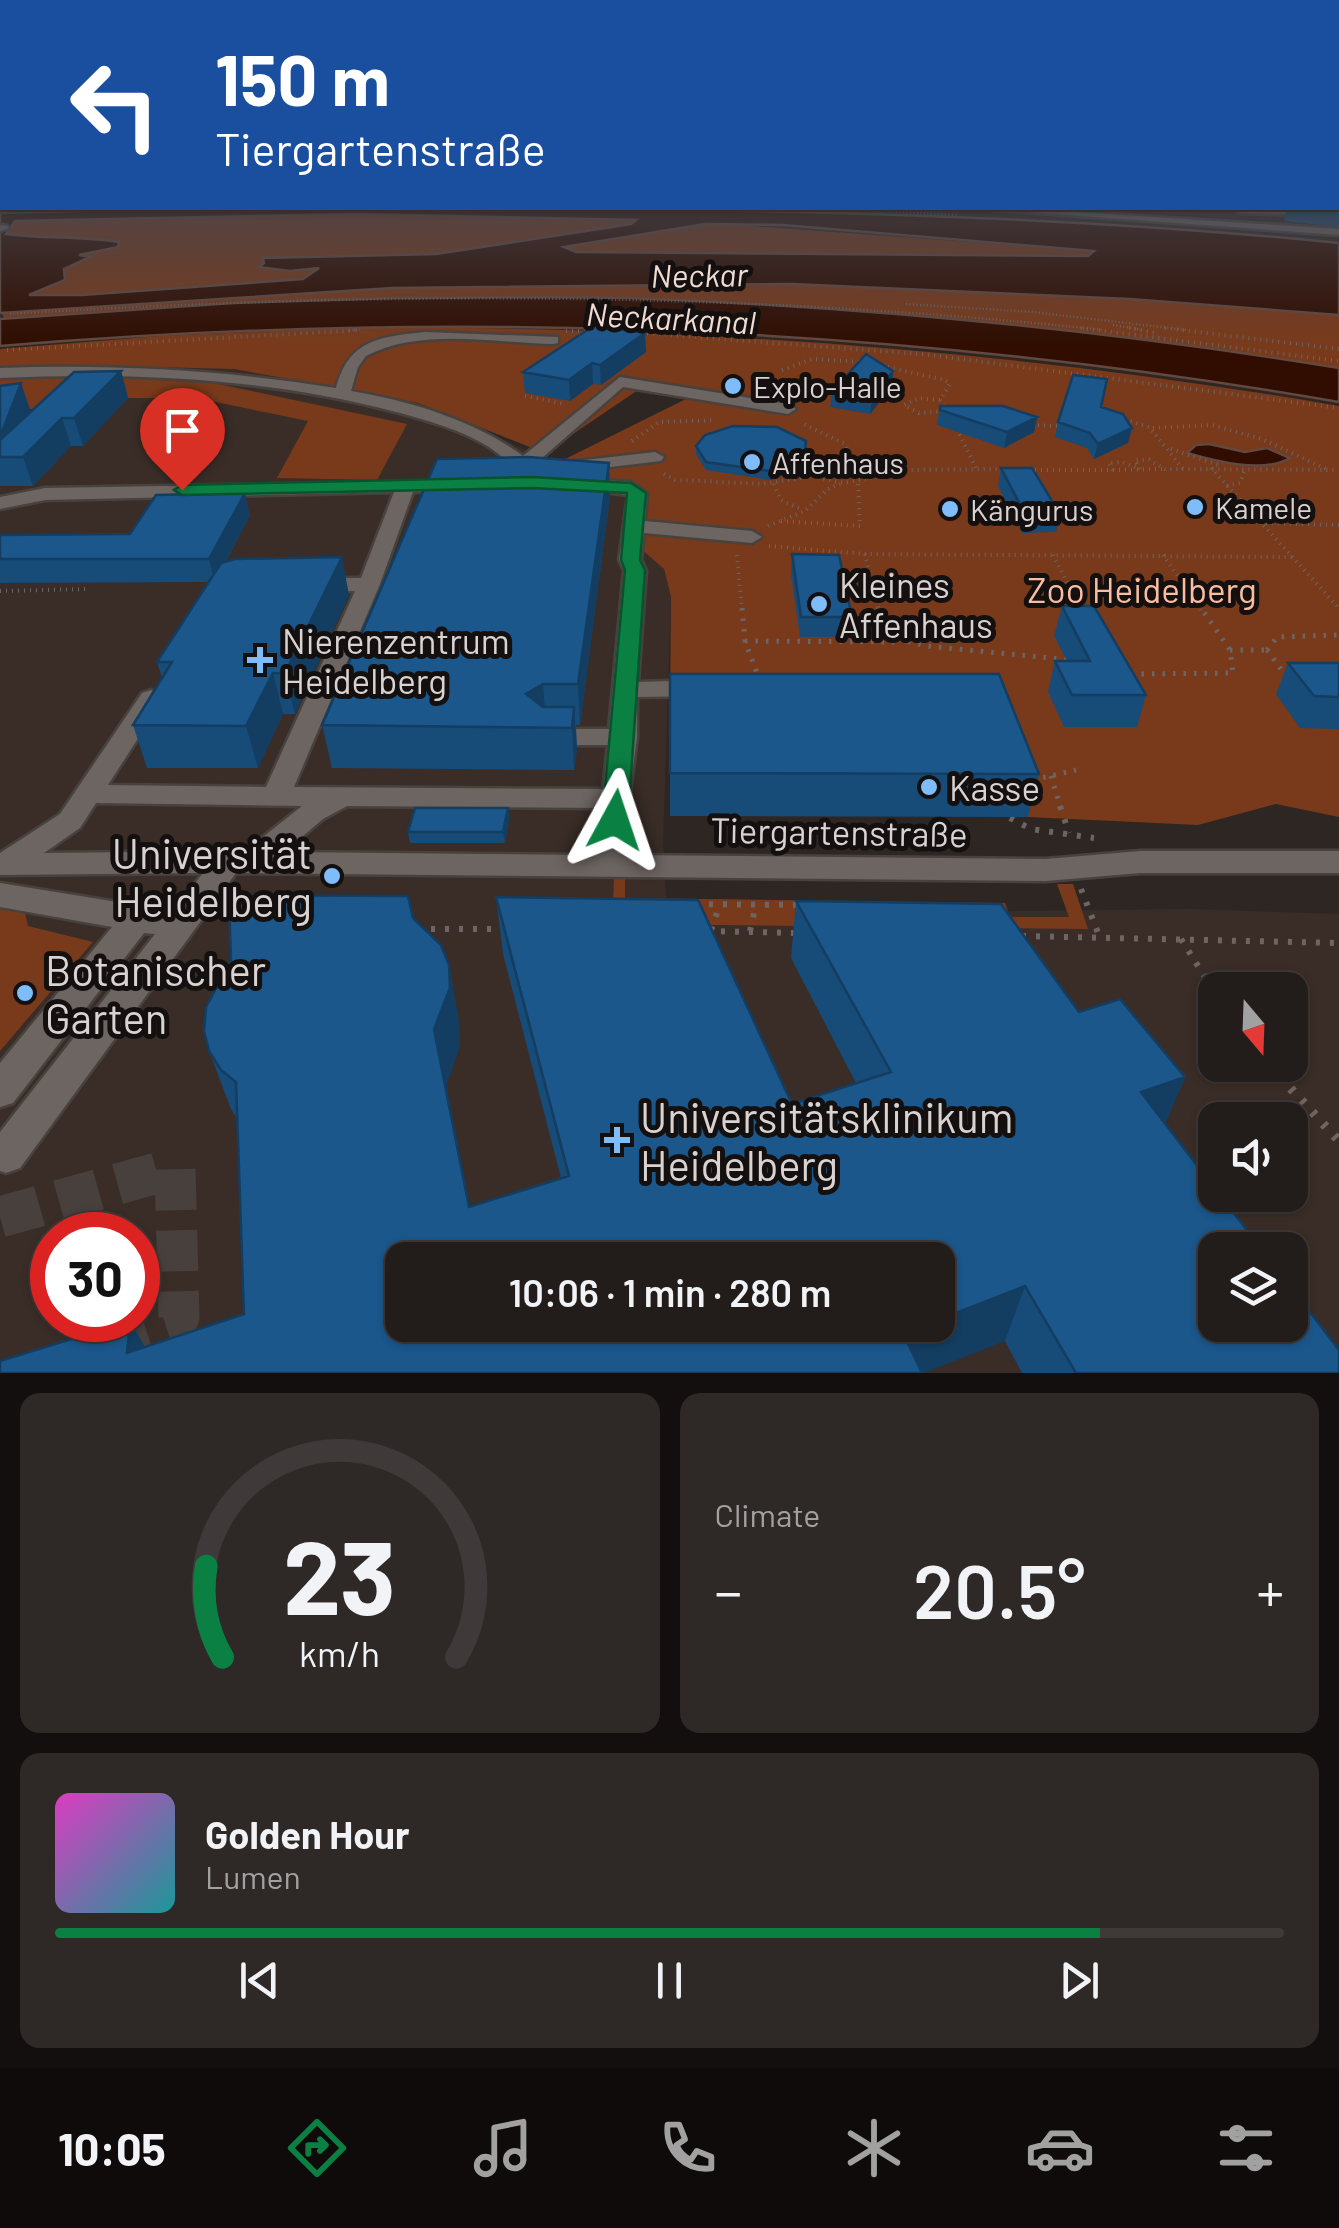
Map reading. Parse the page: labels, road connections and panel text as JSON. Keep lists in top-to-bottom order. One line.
{"streets":{"street":["Tiergartenstraße"]},"water":["Neckar","Neckarkanal"],"parks":["Zoo Heidelberg"],"places":{"other":["Explo-Halle","Affenhaus","Kamele","Kängurus","Kleines Affenhaus","Kasse","Universität Heidelberg","Botanischer Garten"],"health":["Nierenzentrum Heidelberg","Universitätsklinikum Heidelberg"]},"north":"bottom","page":{"turn":["150 m","Tiergartenstraße"],"limit":"30","trip":"10:06 · 1 min · 280 m","tile":"Climate","heat":["−","20.5°","+"],"song":["Golden Hour","Lumen"],"tabs":"10:05","gauge":["23","km/h"]}}
